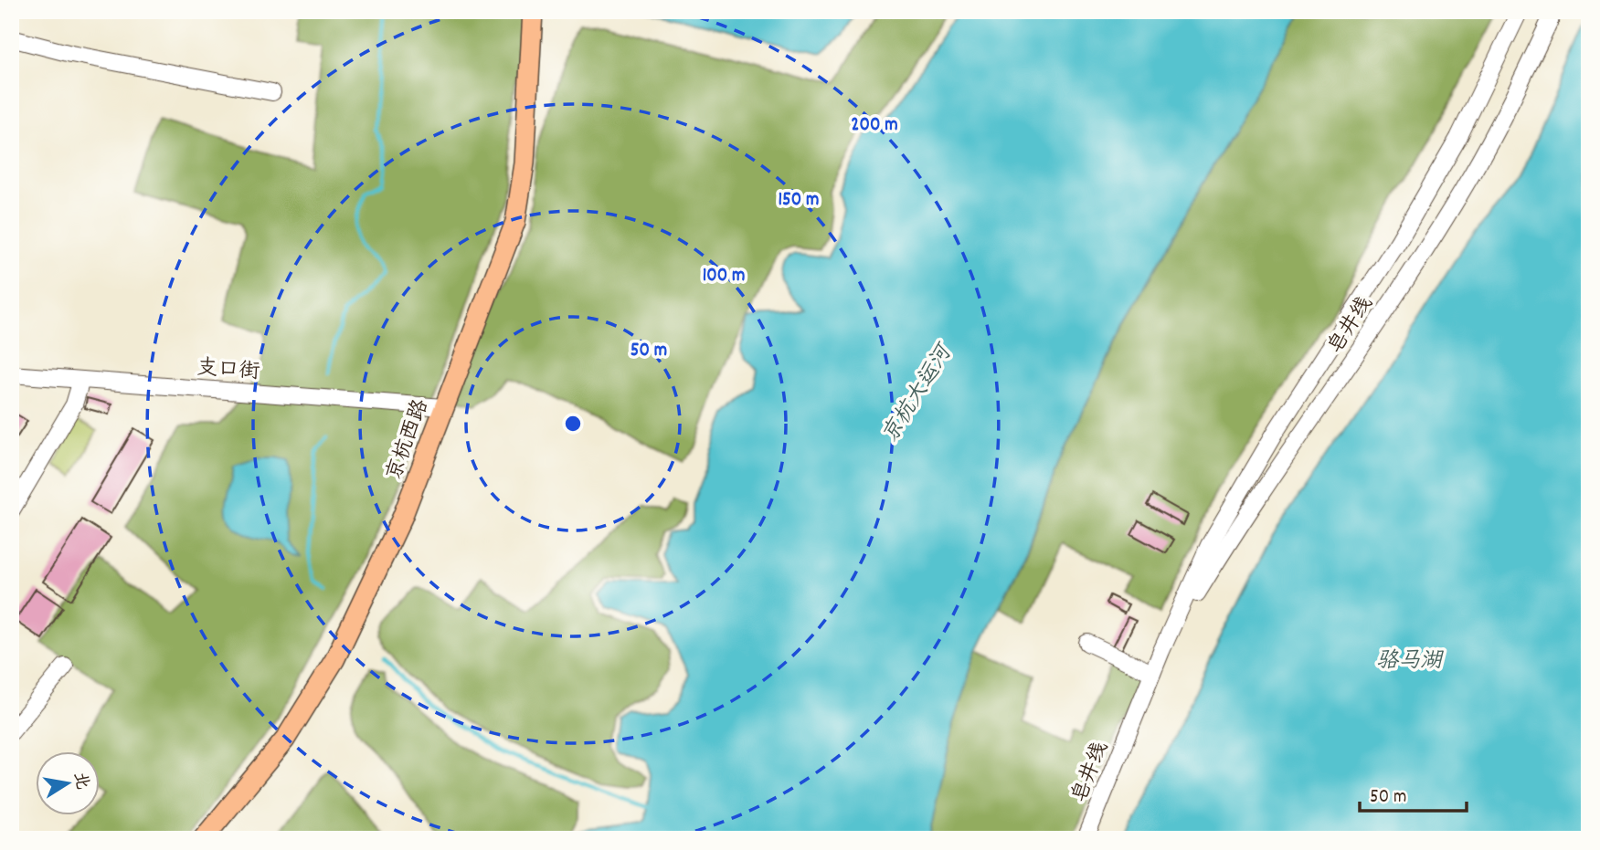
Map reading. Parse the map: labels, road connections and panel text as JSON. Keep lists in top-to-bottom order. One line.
{"streets":{"main road":["京杭西路"],"street":["皂井线","支口街"]},"crossings":[["支口街","京杭西路"]],"water":["京杭大运河","骆马湖"],"scale_bar":"50 m","north":"right","rings":["200 m","150 m","100 m","50 m"]}
